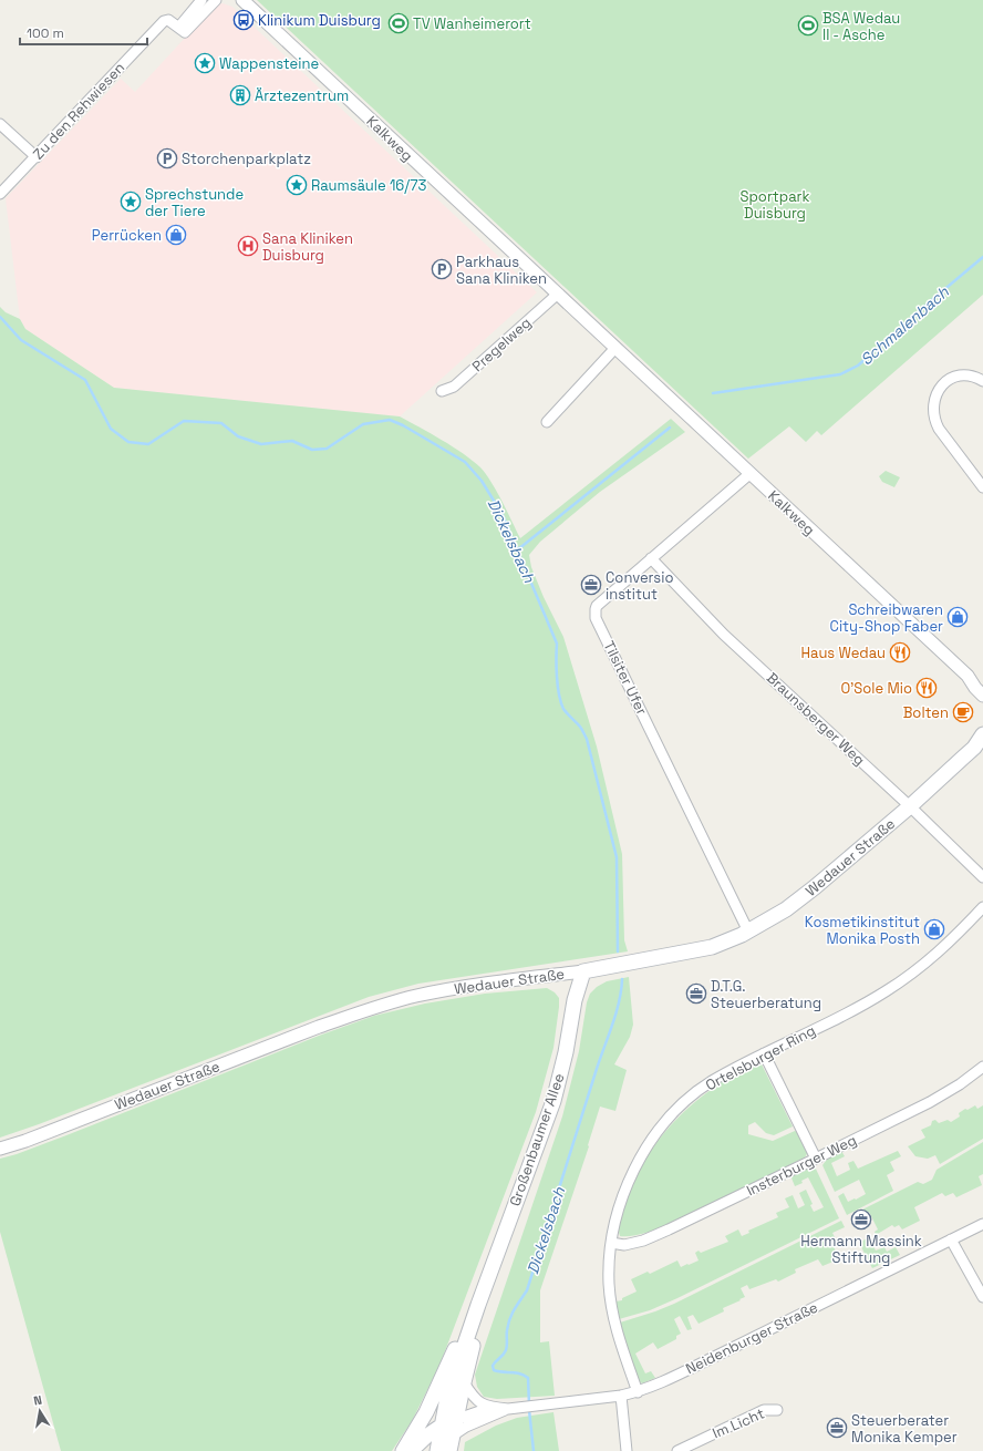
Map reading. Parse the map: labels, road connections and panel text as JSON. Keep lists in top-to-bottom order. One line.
{"streets":{"main road":["Wedauer Straße","Großenbaumer Allee"],"street":["Zu den Rehwiesen","Kalkweg","Pregelweg","Tilsiter Ufer","Braunsberger Weg","Ortelsburger Ring","Insterburger Weg","Neidenburger Straße","Im Licht"]},"crossings":[["Kalkweg","Pregelweg"],["Kalkweg","Tilsiter Ufer"],["Tilsiter Ufer","Braunsberger Weg"],["Tilsiter Ufer","Wedauer Straße"],["Braunsberger Weg","Wedauer Straße"],["Wedauer Straße","Großenbaumer Allee"],["Ortelsburger Ring","Insterburger Weg"],["Ortelsburger Ring","Neidenburger Straße"],["Großenbaumer Allee","Neidenburger Straße"]],"water":["Schmalenbach","Dickelsbach"],"parks":["Sportpark Duisburg"],"places":{"bus stop":["Klinikum Duisburg"],"sports":["TV Wanheimerort","BSA Wedau II - Asche"],"place":["Wappensteine","Raumsäule 16/73","Sprechstunde der Tiere"],"building":["Ärztezentrum"],"parking":["Storchenparkplatz","Parkhaus Sana Kliniken"],"shop":["Perrücken","Schreibwaren City-Shop Faber","Kosmetikinstitut Monika Posth"],"hospital":["Sana Kliniken Duisburg"],"office":["Conversio institut","D.T.G. Steuerberatung","Hermann Massink Stiftung","Steuerberater Monika Kemper"],"restaurant":["Haus Wedau","O'Sole Mio"],"cafe":["Bolten"]},"scale_bar":"100 m","north":"top"}
